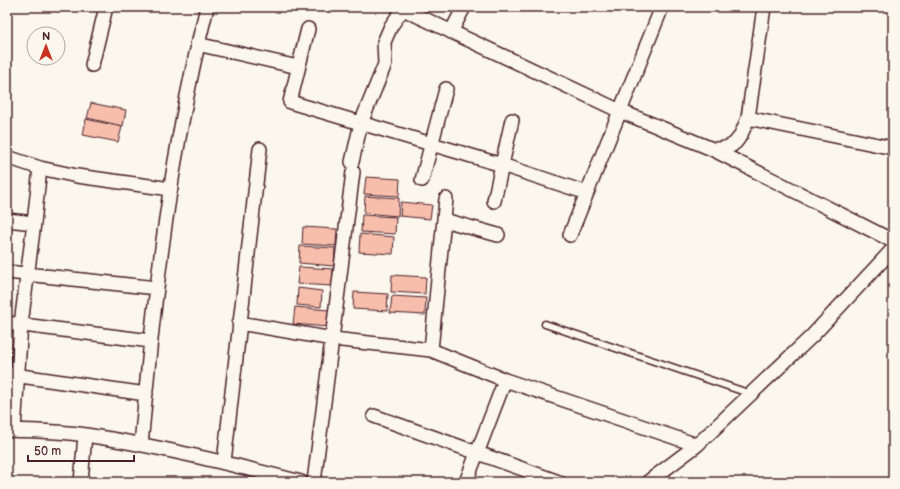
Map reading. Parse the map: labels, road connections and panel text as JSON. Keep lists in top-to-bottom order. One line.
{"scale_bar":"50 m","north":"top"}
